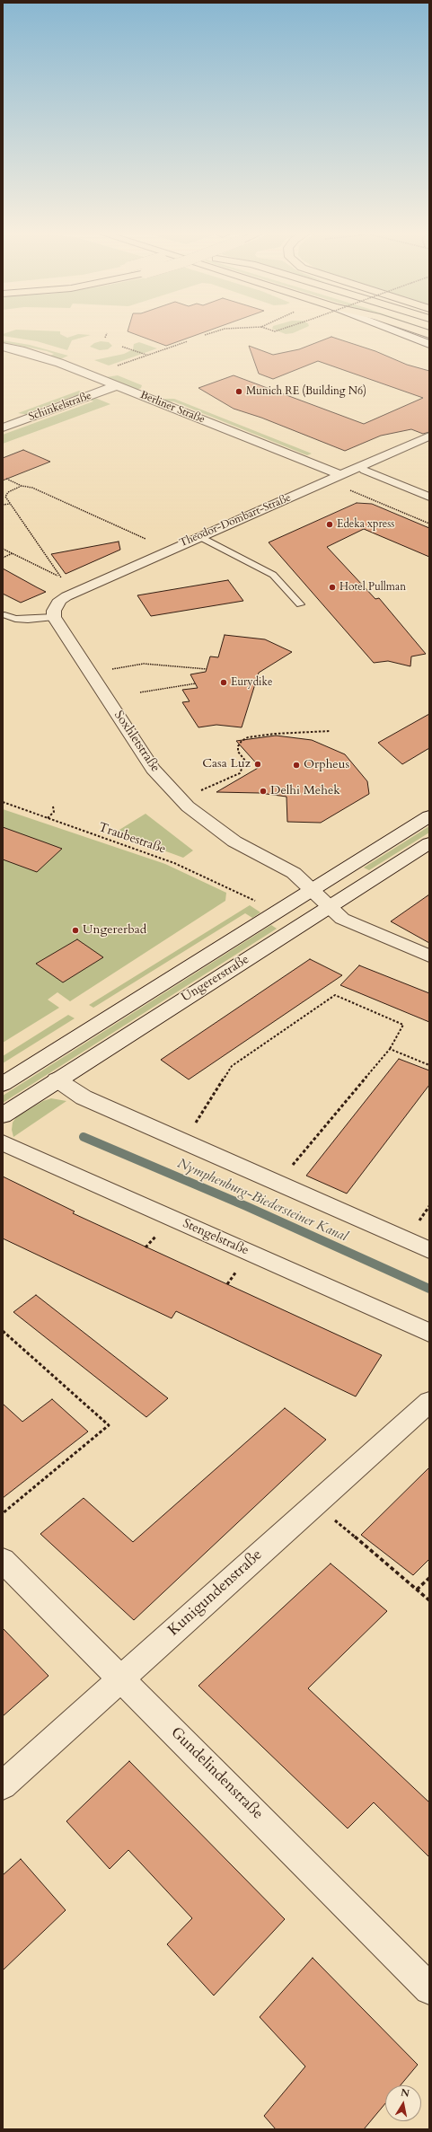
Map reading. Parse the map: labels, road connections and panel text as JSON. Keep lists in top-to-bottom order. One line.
{"streets":{"street":["Schinkelstraße","Berliner Straße","Theodor-Dombart-Straße","Soxhletstraße","Ungererstraße","Stengelstraße","Kunigundenstraße","Gundelindenstraße"],"path":["Traubestraße"]},"crossings":[["Schinkelstraße","Berliner Straße"],["Berliner Straße","Theodor-Dombart-Straße"],["Theodor-Dombart-Straße","Soxhletstraße"],["Soxhletstraße","Ungererstraße"],["Kunigundenstraße","Gundelindenstraße"]],"water":["Nymphenburg-Biedersteiner Kanal"],"places":["Munich RE (Building N6)","Edeka xpress","Hotel Pullman","Eurydike","Casa Luz","Orpheus","Delhi Mehek","Ungererbad"],"north":"top"}
